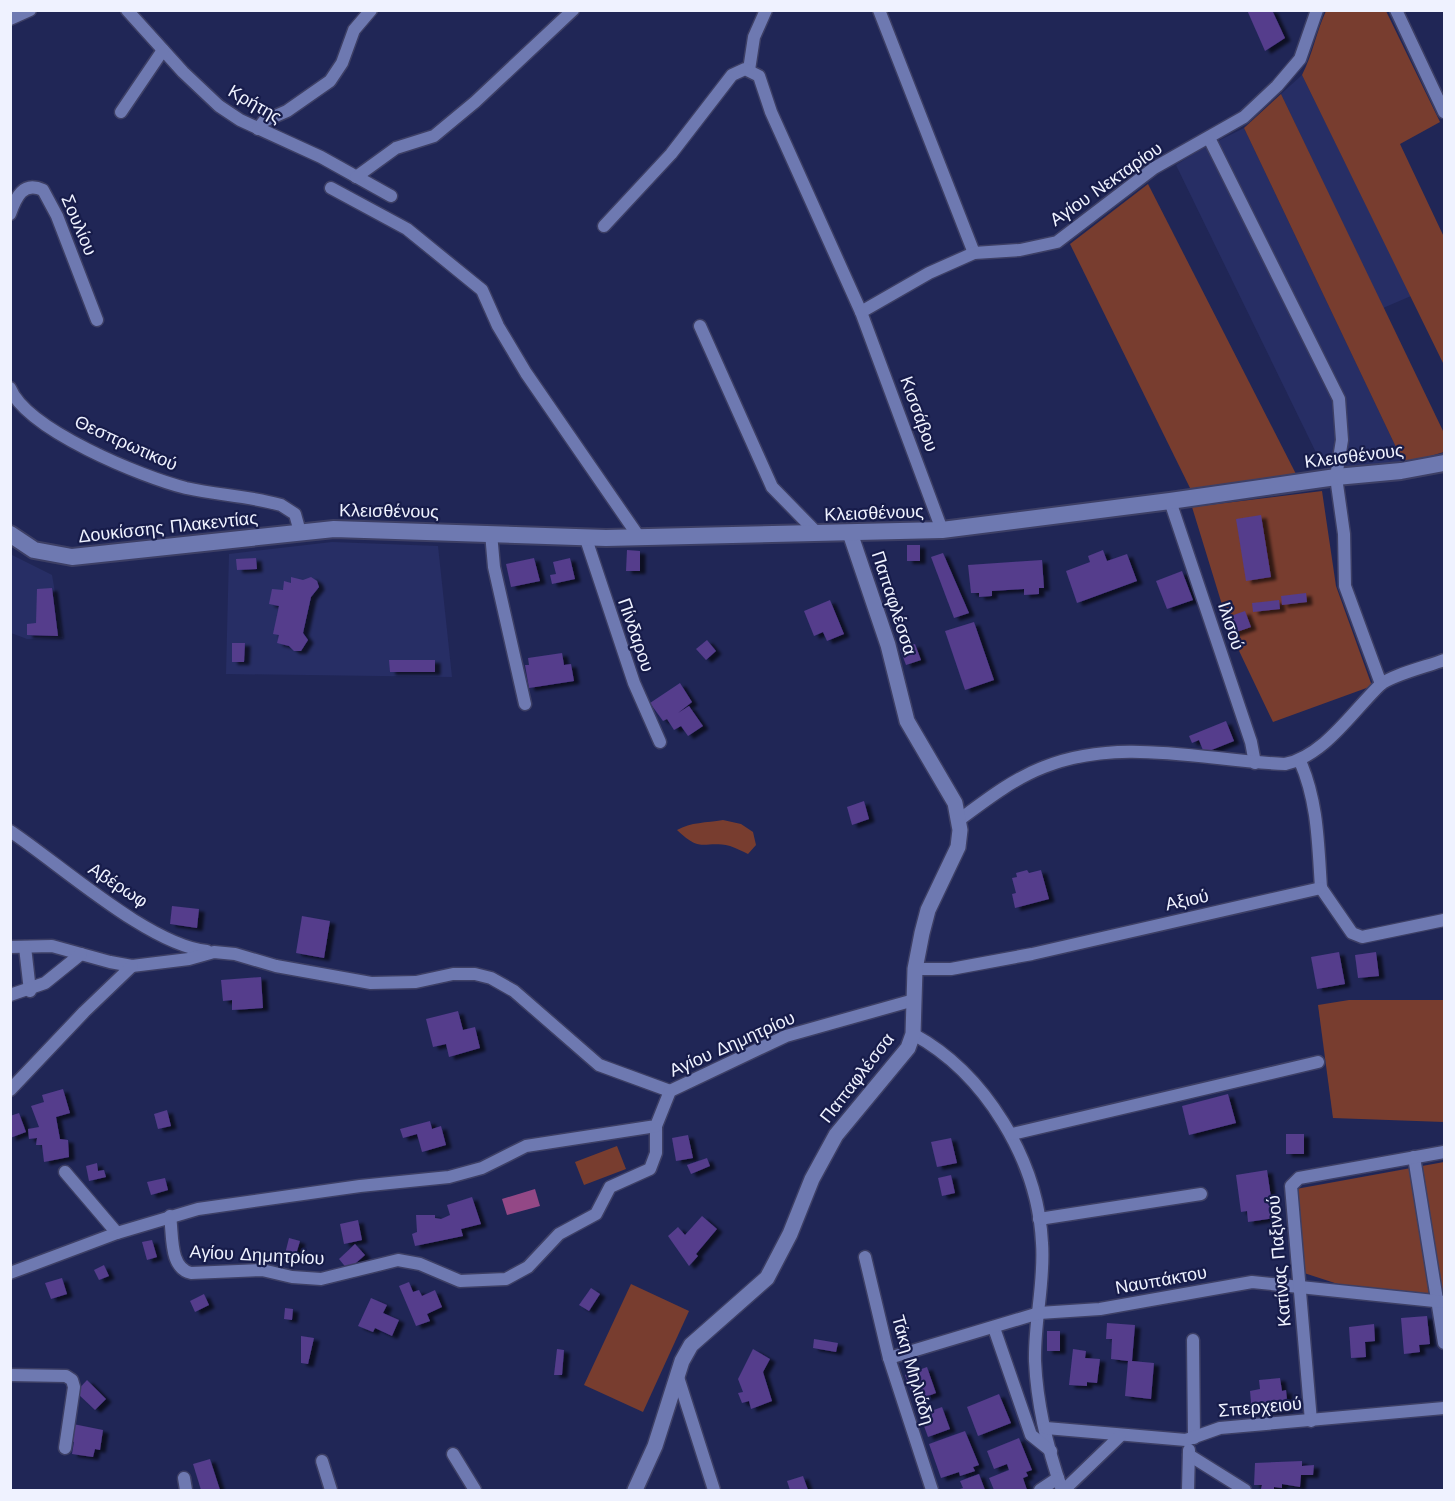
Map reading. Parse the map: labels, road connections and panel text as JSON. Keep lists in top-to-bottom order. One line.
{"streets":{"main road":["Κλεισθένους","Δουκίσσης Πλακεντίας"],"street":["Κρήτης","Αγίου Νεκταρίου","Σουλίου","Κισσάβου","Θεσπρωτικού","Παπαφλέσσα","Ιλισού","Πίνδαρου","Αβέρωφ","Αξιού","Αγίου Δημητρίου","Κατίνας Παξινού","Ναυπάκτου","Τάκη Μηλιάδη","Σπερχειού"]},"crossings":[["Αγίου Νεκταρίου","Κισσάβου"],["Κισσάβου","Κλεισθένους"],["Θεσπρωτικού","Κλεισθένους"],["Θεσπρωτικού","Δουκίσσης Πλακεντίας"],["Κλεισθένους","Δουκίσσης Πλακεντίας"],["Κλεισθένους","Παπαφλέσσα"],["Κλεισθένους","Ιλισού"],["Κλεισθένους","Πίνδαρου"],["Παπαφλέσσα","Αξιού"],["Παπαφλέσσα","Αγίου Δημητρίου"],["Αβέρωφ","Αγίου Δημητρίου"],["Κατίνας Παξινού","Ναυπάκτου"],["Κατίνας Παξινού","Σπερχειού"],["Ναυπάκτου","Τάκη Μηλιάδη"]]}
